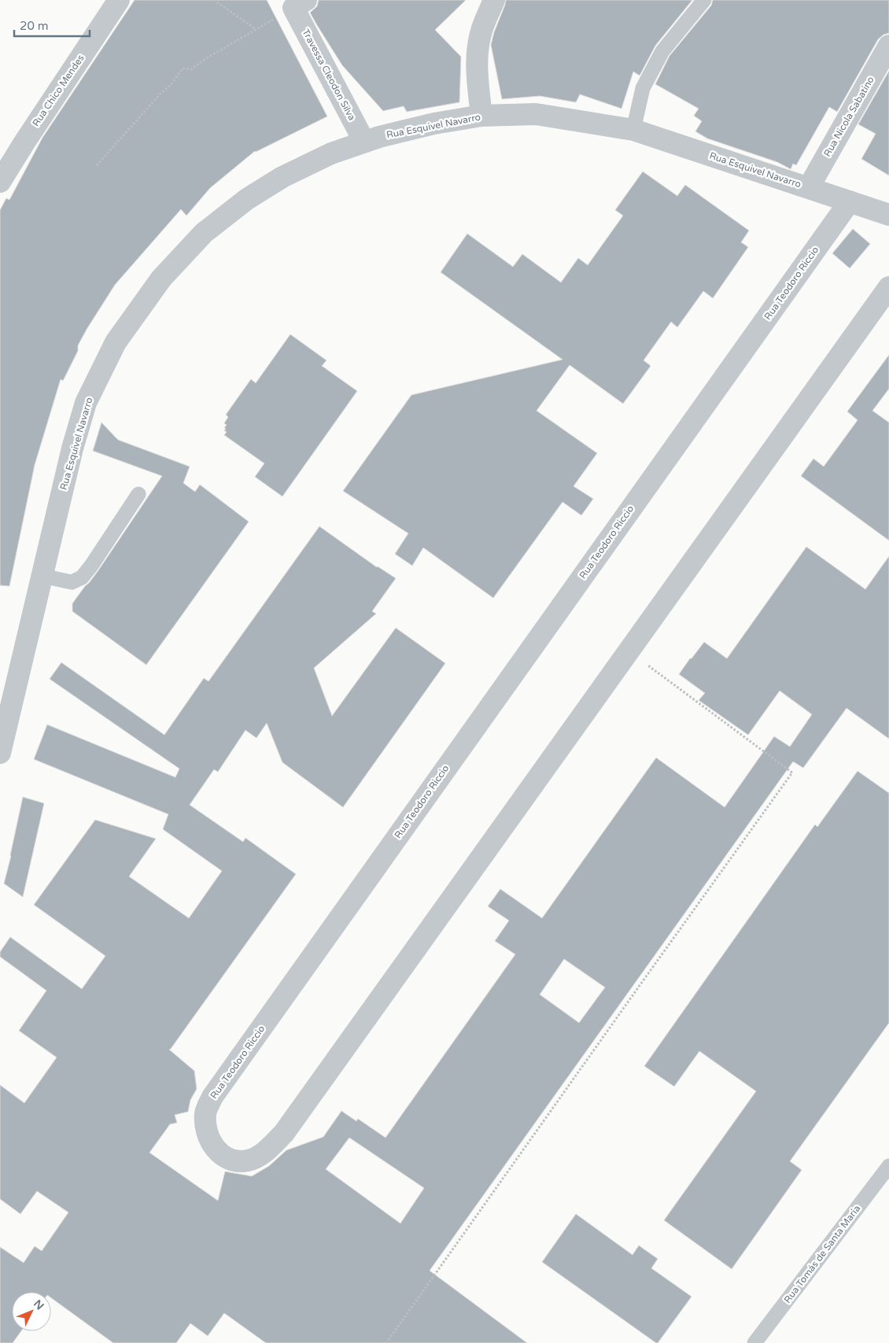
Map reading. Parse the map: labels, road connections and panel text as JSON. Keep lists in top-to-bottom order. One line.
{"streets":{"street":["Travessa Cleodon Silva","Rua Chico Mendes","Rua Nicola Sabatino","Rua Esquivel Navarro","Rua Teodoro Riccio"],"lane":["Rua Tomás de Santa Maria"]},"crossings":[["Travessa Cleodon Silva","Rua Esquivel Navarro"],["Rua Nicola Sabatino","Rua Esquivel Navarro"],["Rua Esquivel Navarro","Rua Teodoro Riccio"]],"scale_bar":"20 m","north":"top right"}
